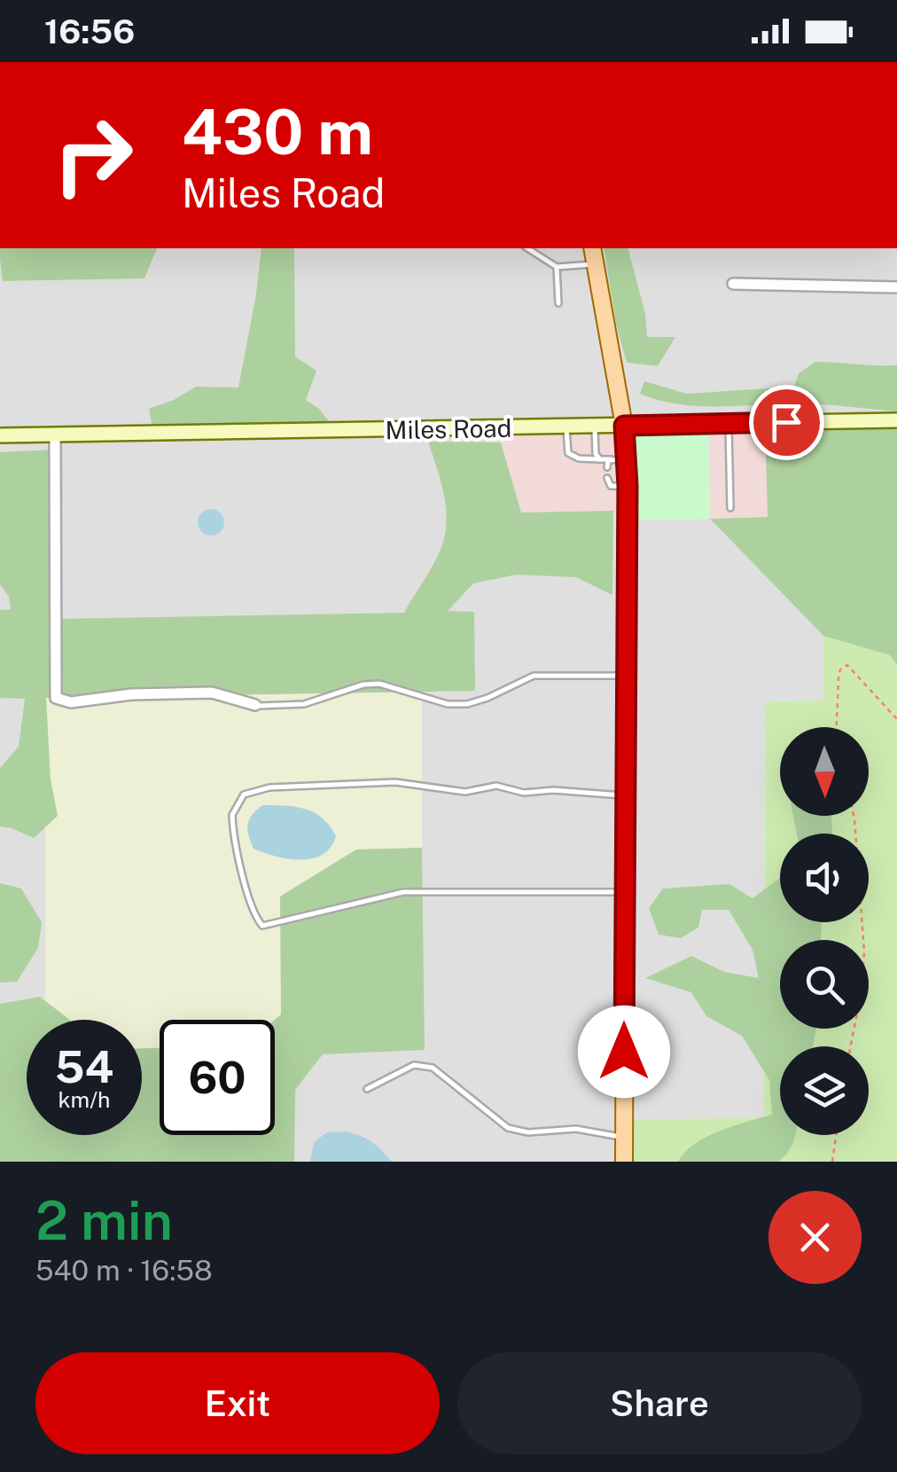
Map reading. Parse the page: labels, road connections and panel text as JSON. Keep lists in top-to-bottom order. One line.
{"streets":{"main road":["Miles Road"]},"north":"bottom","page":{"status":"16:56","turn":["430 m","Miles Road"],"speed":"54 km/h","limit":"60","heading":["2 min","540 m · 16:58"],"buttons":["Exit","Share"]}}
